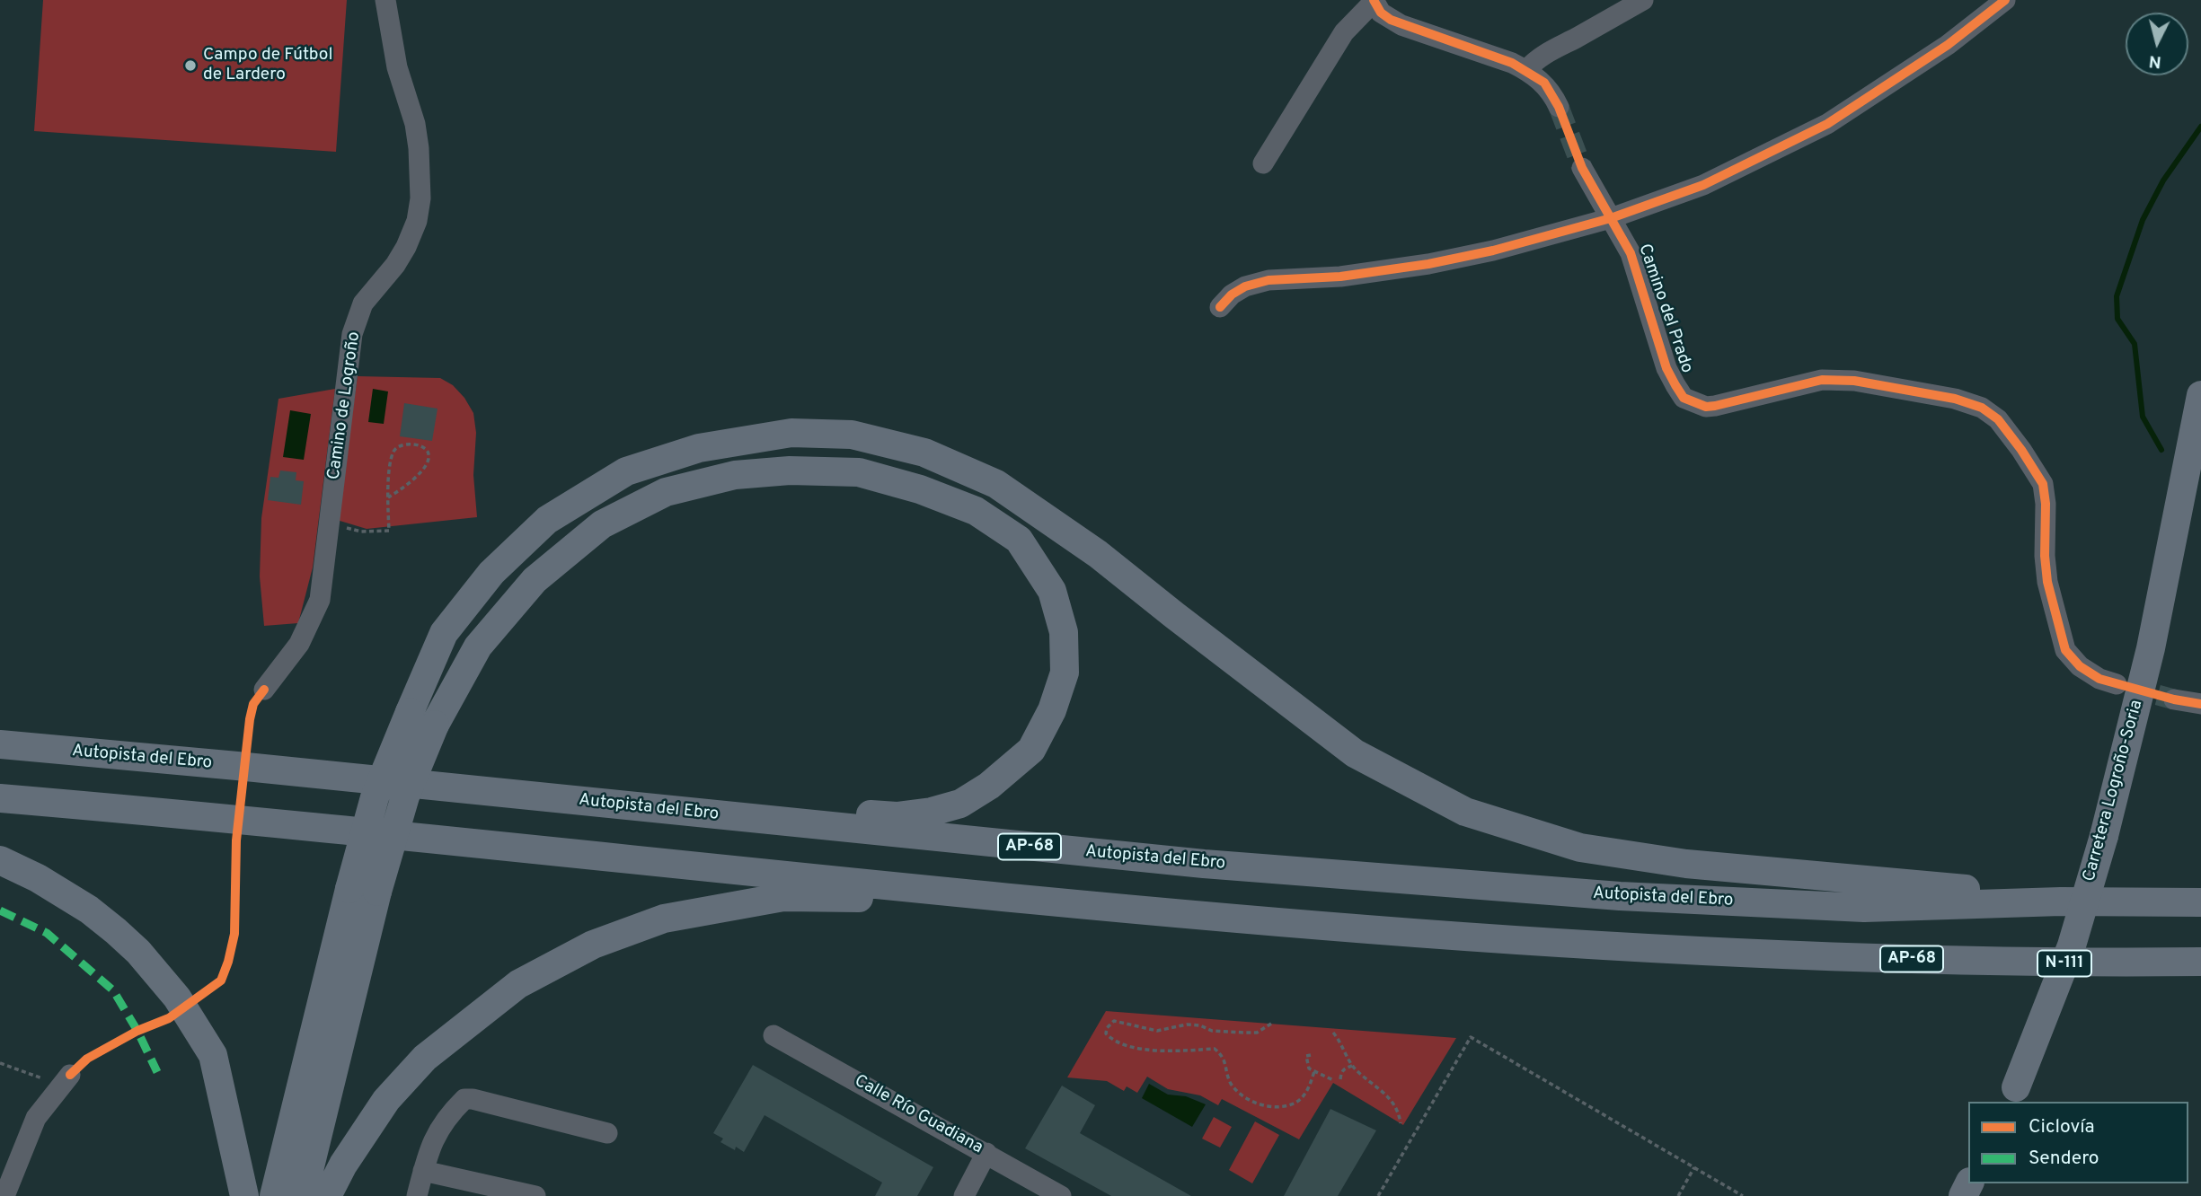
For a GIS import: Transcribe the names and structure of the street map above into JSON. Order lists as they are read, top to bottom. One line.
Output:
{"streets":{"highway":["Autopista del Ebro","Carretera Logroño-Soria","AP-68","N-111"],"street":["Camino del Prado","Camino de Logroño","Calle Río Guadiana"]},"places":["Campo de Fútbol de Lardero"],"legend":["Ciclovía","Sendero"],"north":"bottom"}
